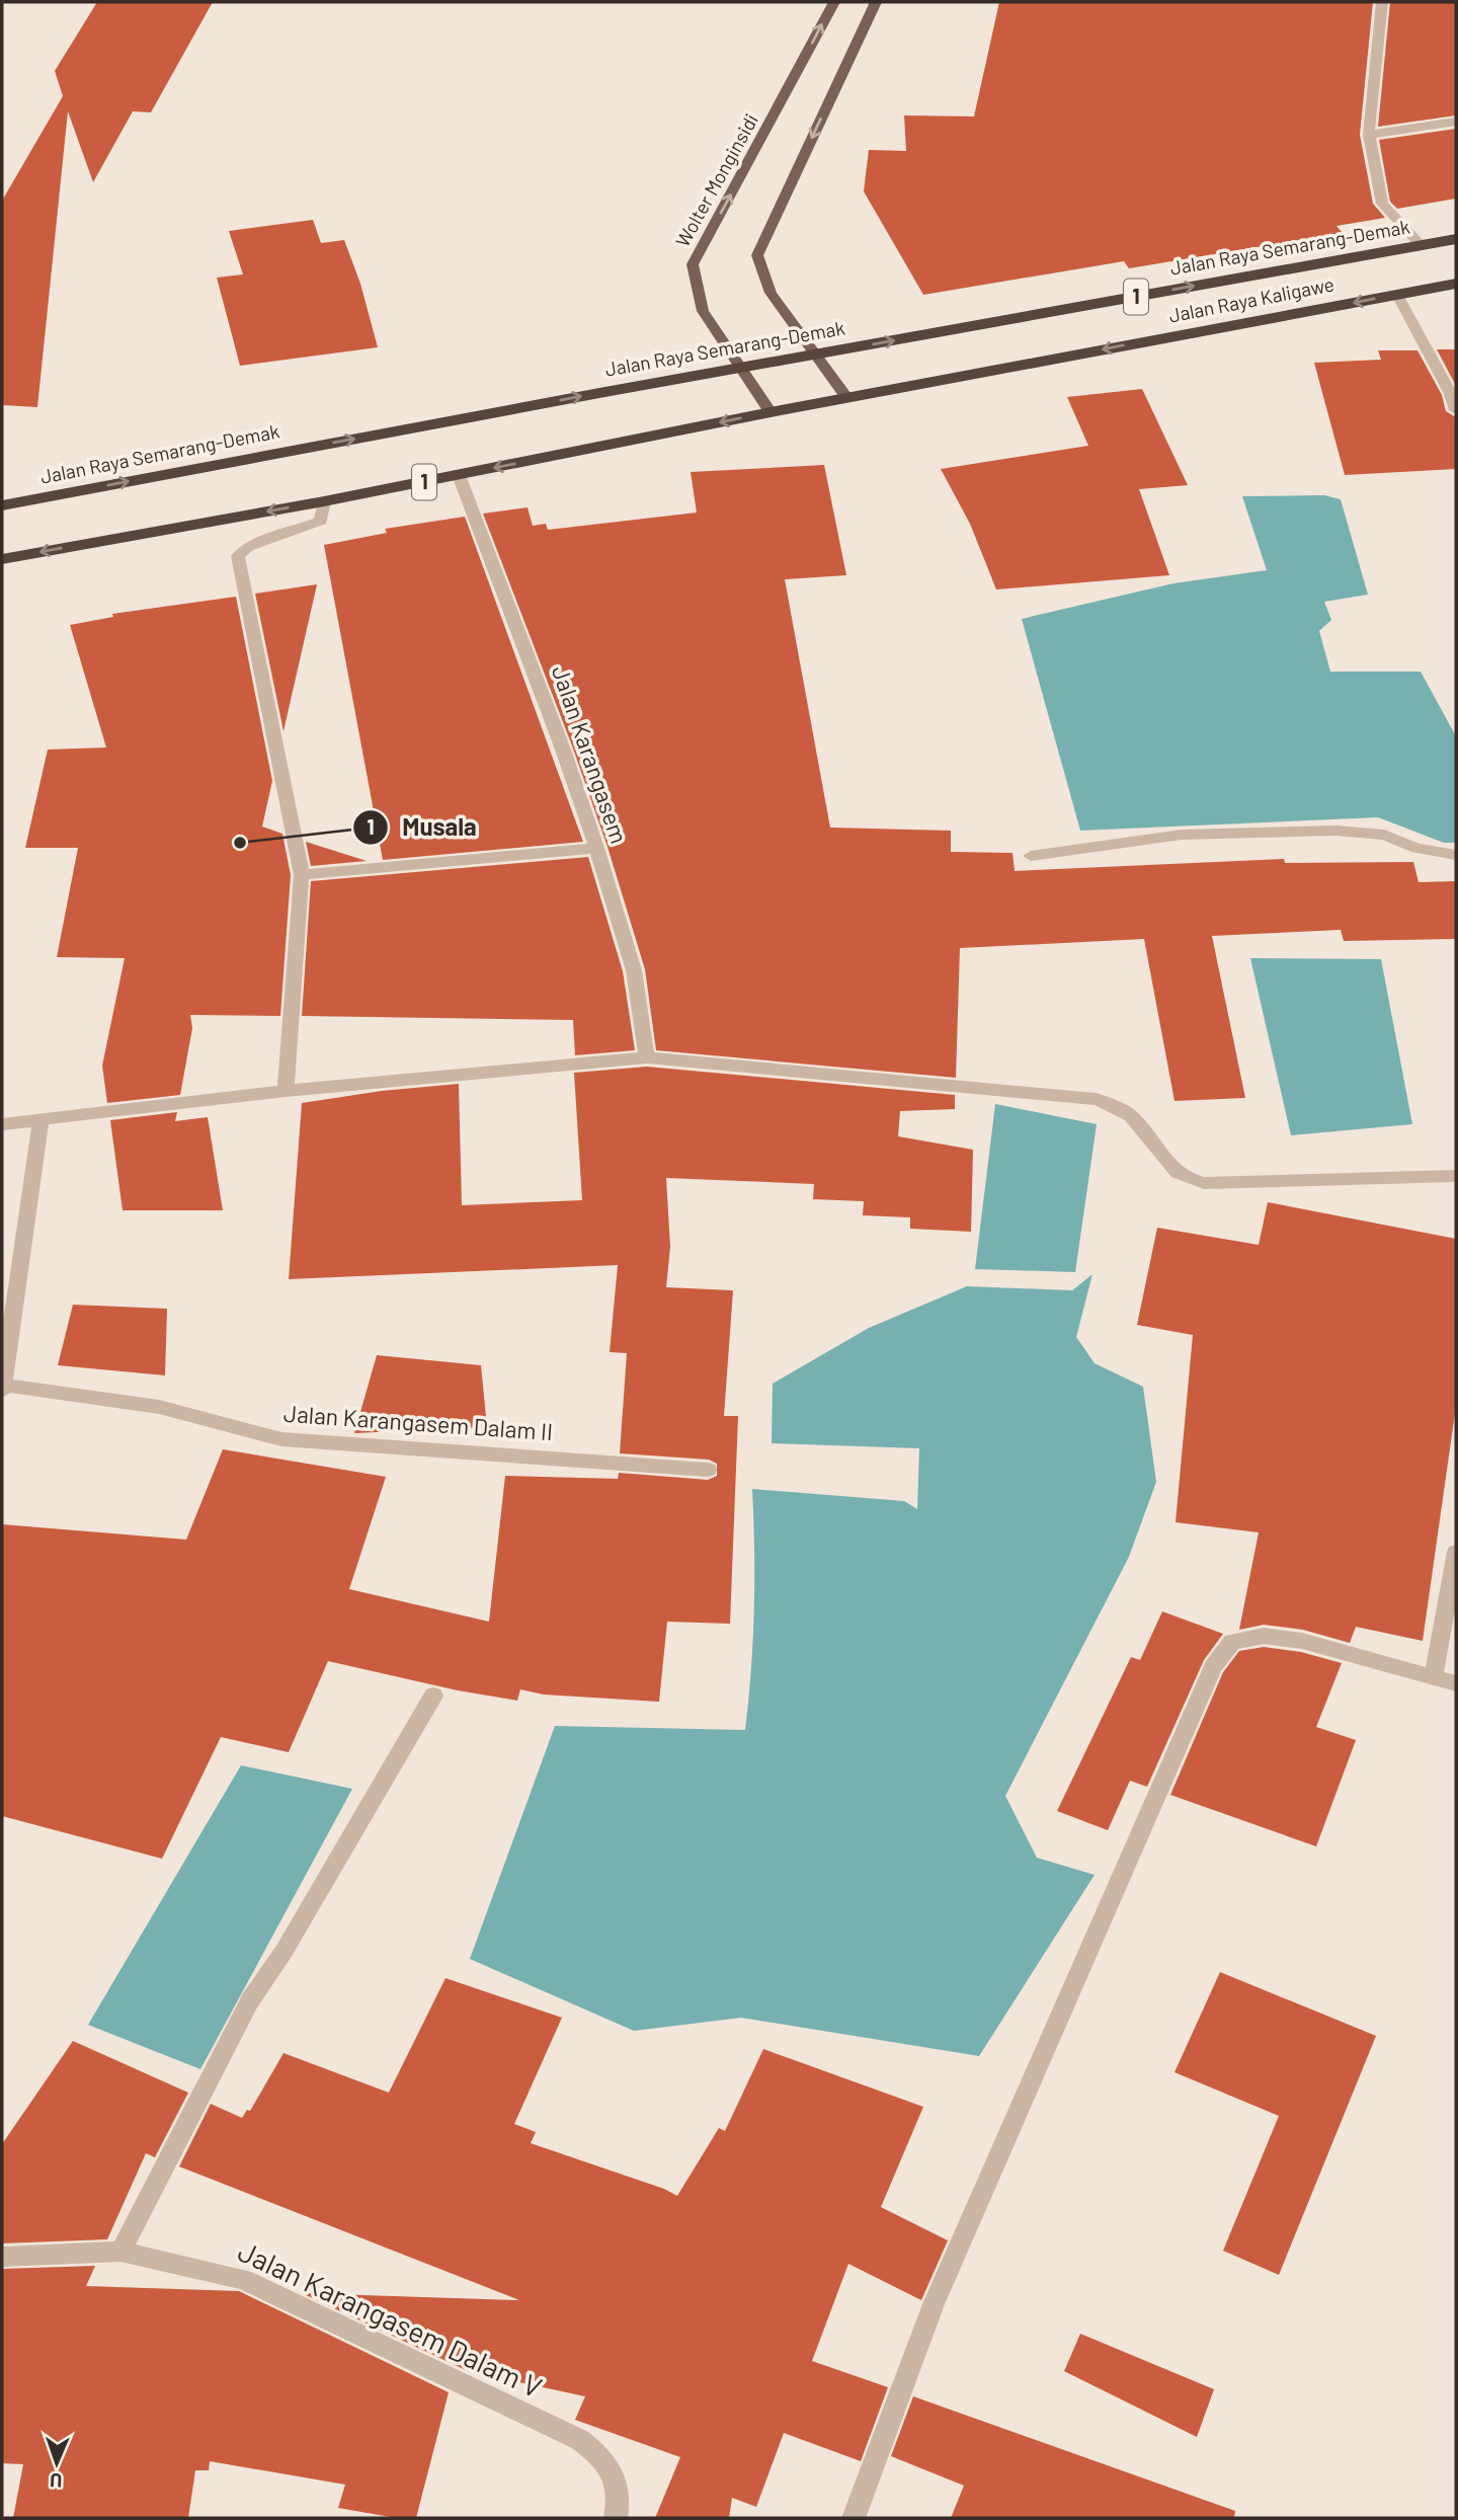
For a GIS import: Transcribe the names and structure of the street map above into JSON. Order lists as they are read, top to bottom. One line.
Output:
{"streets":{"highway":["Jalan Raya Semarang-Demak","1","Jalan Raya Kaligawe"],"main road":["Wolter Monginsidi"],"street":["Jalan Karangasem","Jalan Karangasem Dalam II","Jalan Karangasem Dalam V"]},"crossings":[["Wolter Monginsidi","Jalan Raya Semarang-Demak"],["Wolter Monginsidi","1"],["1","Jalan Raya Kaligawe"],["1","Jalan Karangasem"]],"one_way":["Wolter Monginsidi","Jalan Raya Kaligawe"],"places":["Musala"],"north":"bottom"}
